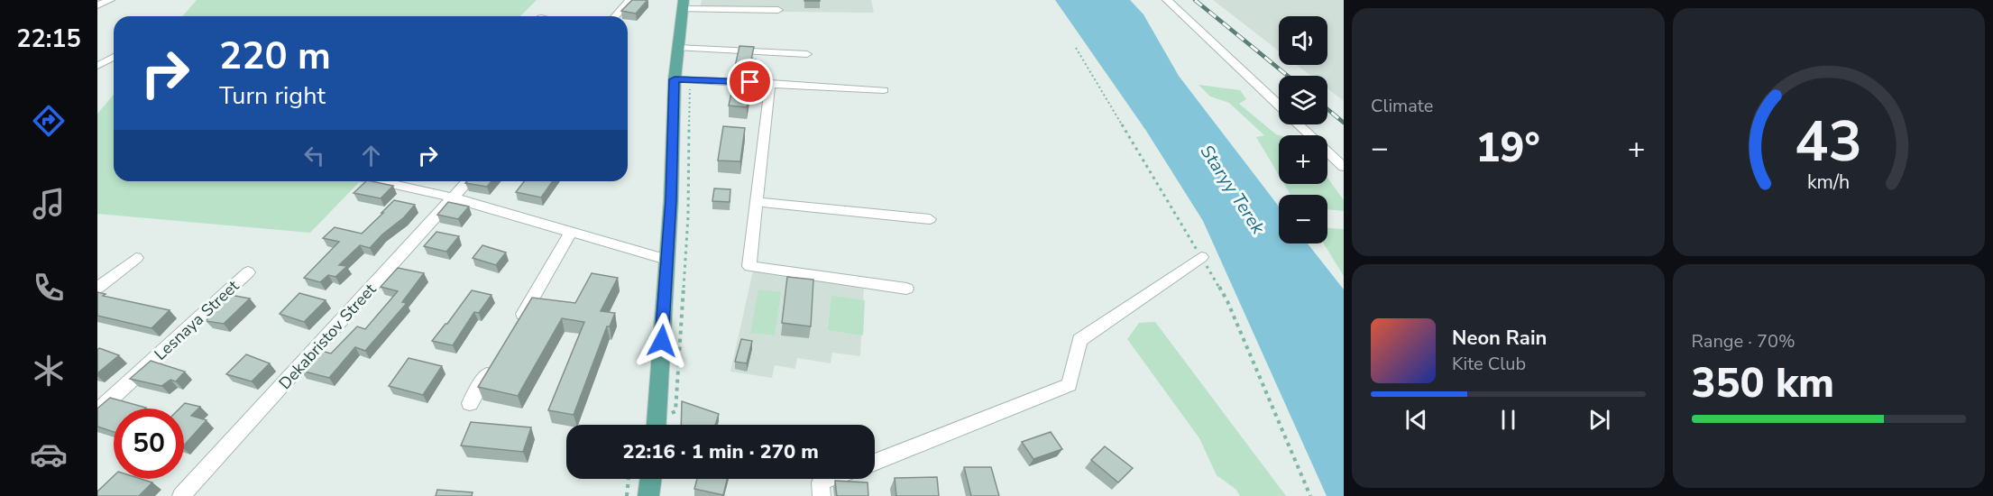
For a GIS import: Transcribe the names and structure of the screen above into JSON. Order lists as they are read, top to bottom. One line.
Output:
{"streets":{"street":["Lesnaya Street","Dekabristov Street"]},"water":["Staryy Terek"],"page":{"tabs":"22:15","tile":["Climate",["Range · 70%","350 km"]],"map_buttons":["+","−"],"turn":["220 m","Turn right"],"heat":["−","19°","+"],"song":["Neon Rain","Kite Club"],"limit":"50","trip":"22:16 · 1 min · 270 m","gauge":["43","km/h"]}}
